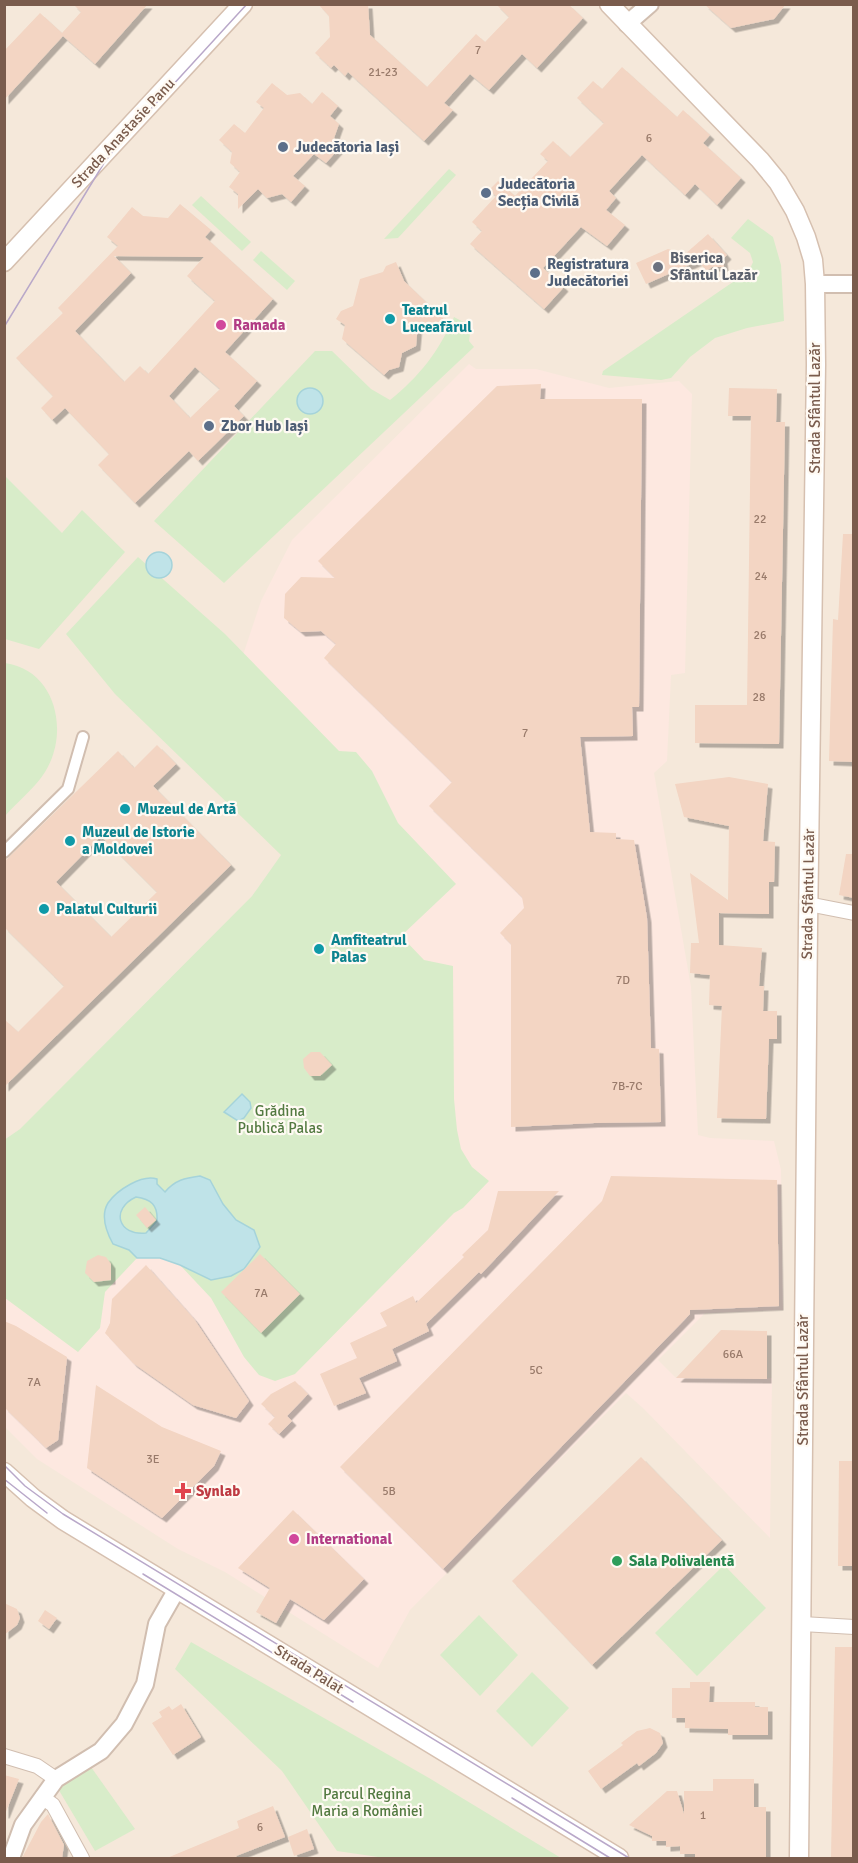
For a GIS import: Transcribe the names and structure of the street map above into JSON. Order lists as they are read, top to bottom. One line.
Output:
{"streets":{"main road":["Strada Anastasie Panu","Strada Sfântul Lazăr","Strada Palat"]},"parks":["Grădina Publică Palas","Parcul Regina Maria a României"],"places":{"other":["Judecătoria Iași","Judecătoria Secția Civilă","Biserica Sfântul Lazăr","Registratura Judecătoriei","Teatrul Luceafărul","Ramada","Zbor Hub Iași","Muzeul de Artă","Muzeul de Istorie a Moldovei","Palatul Culturii","Amfiteatrul Palas","International","Sala Polivalentă"],"health":["Synlab"]},"house_numbers":["7","21-23","6","22","24","26","28","7","7D","7B-7C","7A","66A","5C","7A","3E","5B","1","6"]}
